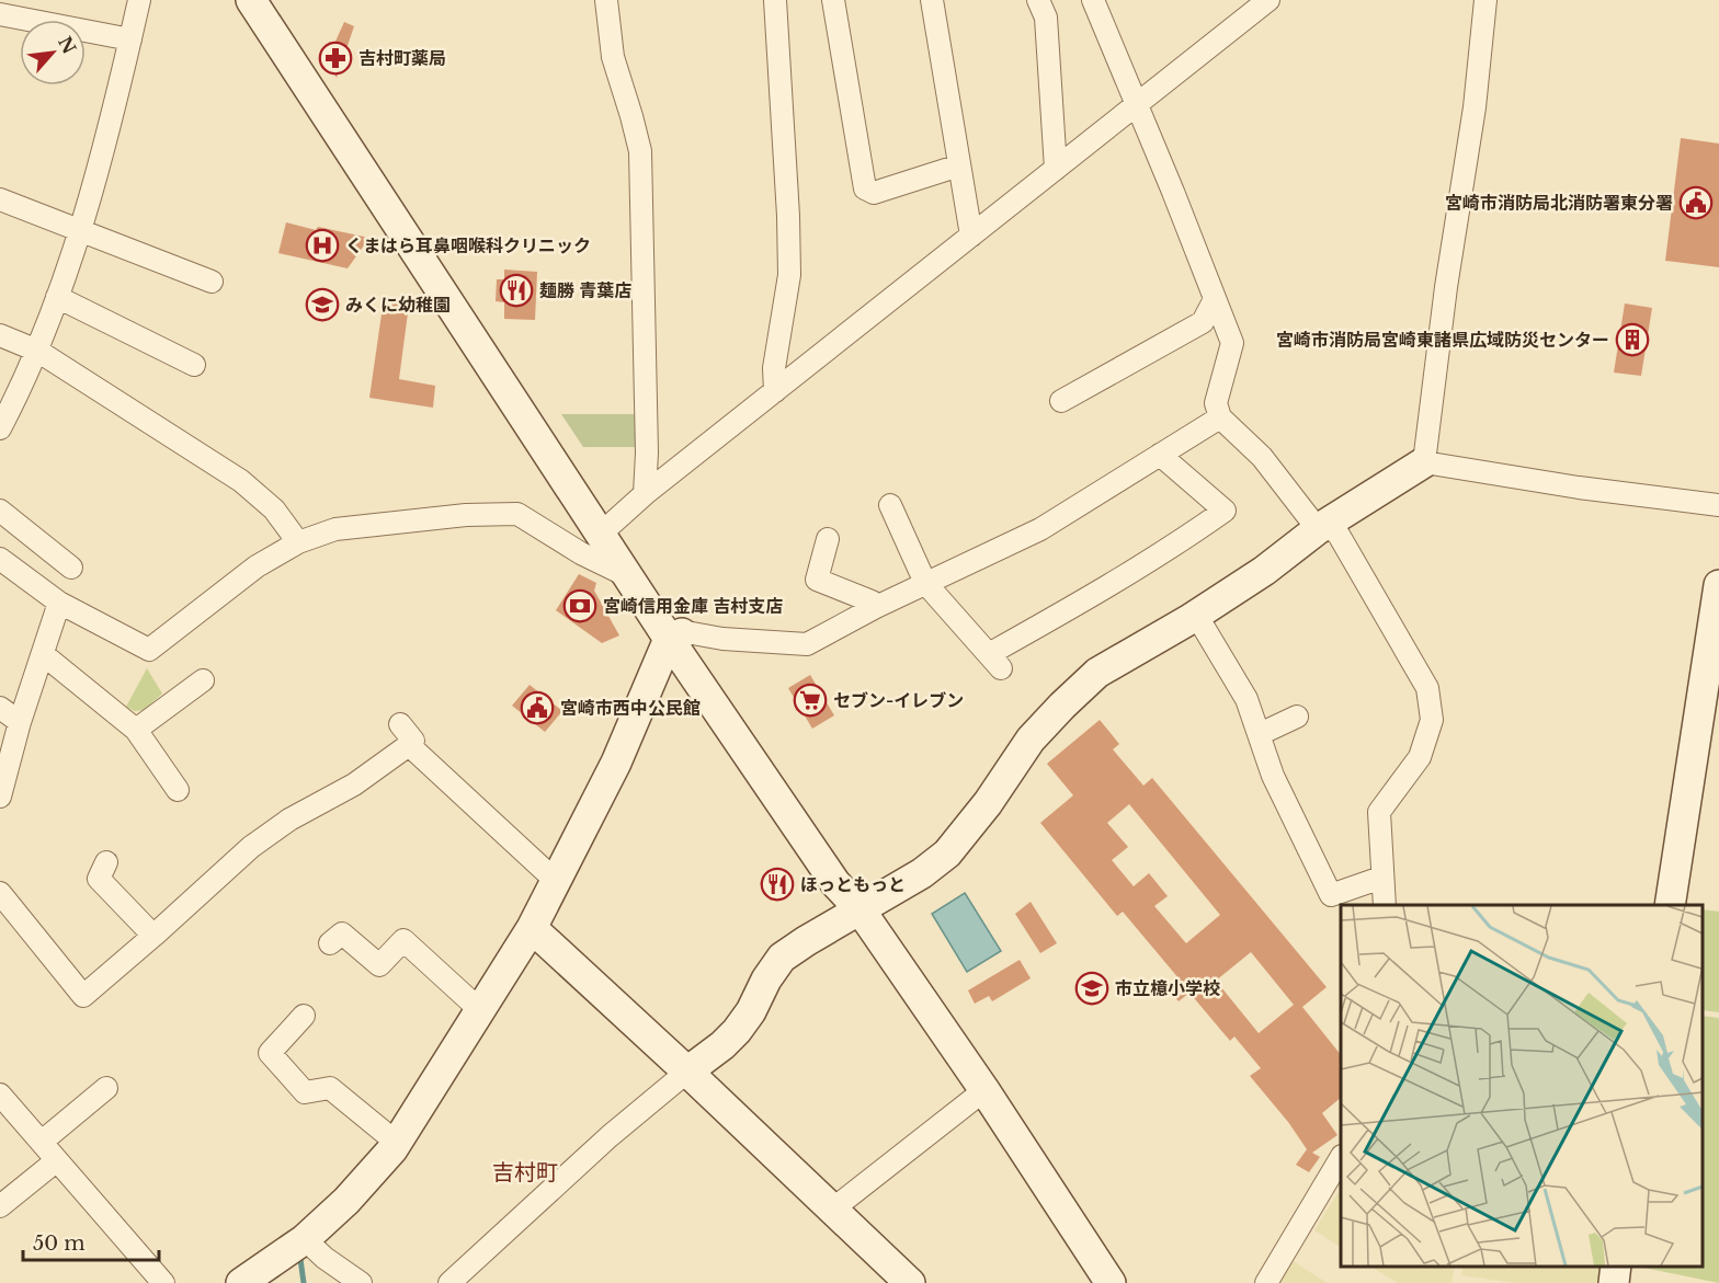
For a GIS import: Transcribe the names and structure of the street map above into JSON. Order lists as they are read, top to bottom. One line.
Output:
{"districts":["吉村町"],"places":{"pharmacy":["吉村町薬局"],"public building":["宮崎市消防局北消防署東分署","宮崎市西中公民館"],"hospital":["くまはら耳鼻咽喉科クリニック"],"restaurant":["麺勝 青葉店","ほっともっと"],"school or university":["みくに幼稚園","市立檍小学校"],"building":["宮崎市消防局宮崎東諸県広域防災センター"],"bank":["宮崎信用金庫 吉村支店"],"supermarket":["セブン-イレブン"]},"scale_bar":"50 m","north":"top right"}
